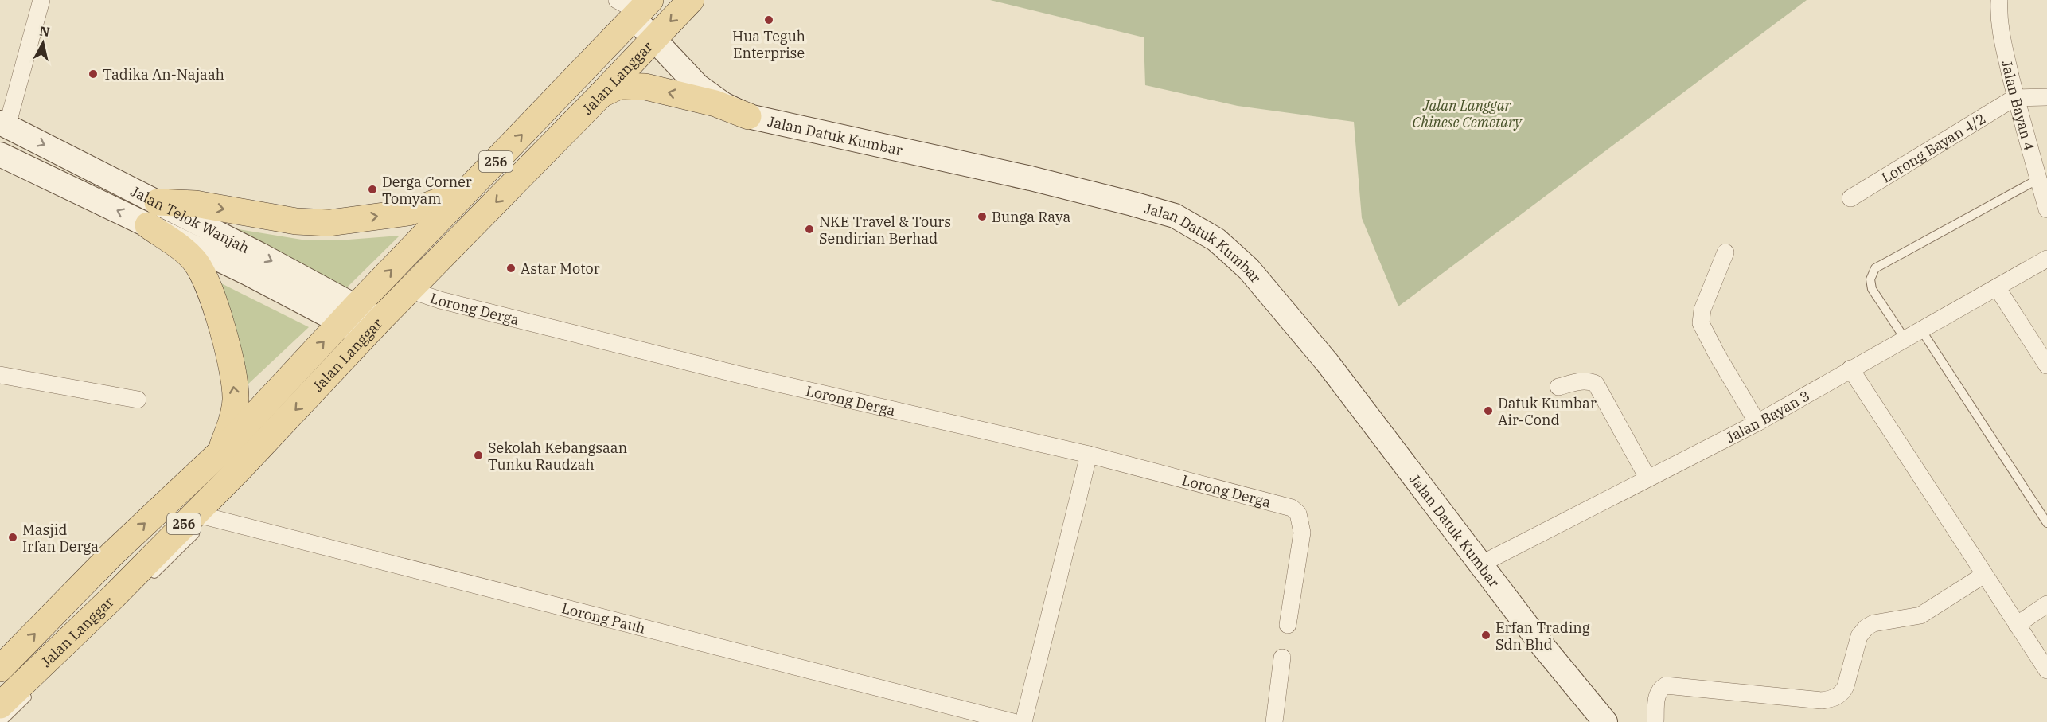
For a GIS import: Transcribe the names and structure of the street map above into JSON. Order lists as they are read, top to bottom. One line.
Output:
{"streets":{"main road":["Jalan Langgar","Jalan Datuk Kumbar","256","Jalan Telok Wanjah"],"street":["Jalan Bayan 4","Lorong Bayan 4/2","Lorong Derga","Jalan Bayan 3","Lorong Pauh"]},"crossings":[["Jalan Langgar","Jalan Datuk Kumbar"],["Jalan Langgar","Jalan Telok Wanjah"],["Jalan Langgar","Lorong Derga"],["Jalan Langgar","Lorong Pauh"],["Jalan Bayan 4","Lorong Bayan 4/2"],["Jalan Datuk Kumbar","Jalan Bayan 3"]],"parks":["Jalan Langgar Chinese Cemetary"],"places":["Hua Teguh Enterprise","Tadika An-Najaah","Derga Corner Tomyam","Bunga Raya","NKE Travel & Tours Sendirian Berhad","Astar Motor","Datuk Kumbar Air-Cond","Sekolah Kebangsaan Tunku Raudzah","Masjid Irfan Derga","Erfan Trading Sdn Bhd"],"north":"top"}
